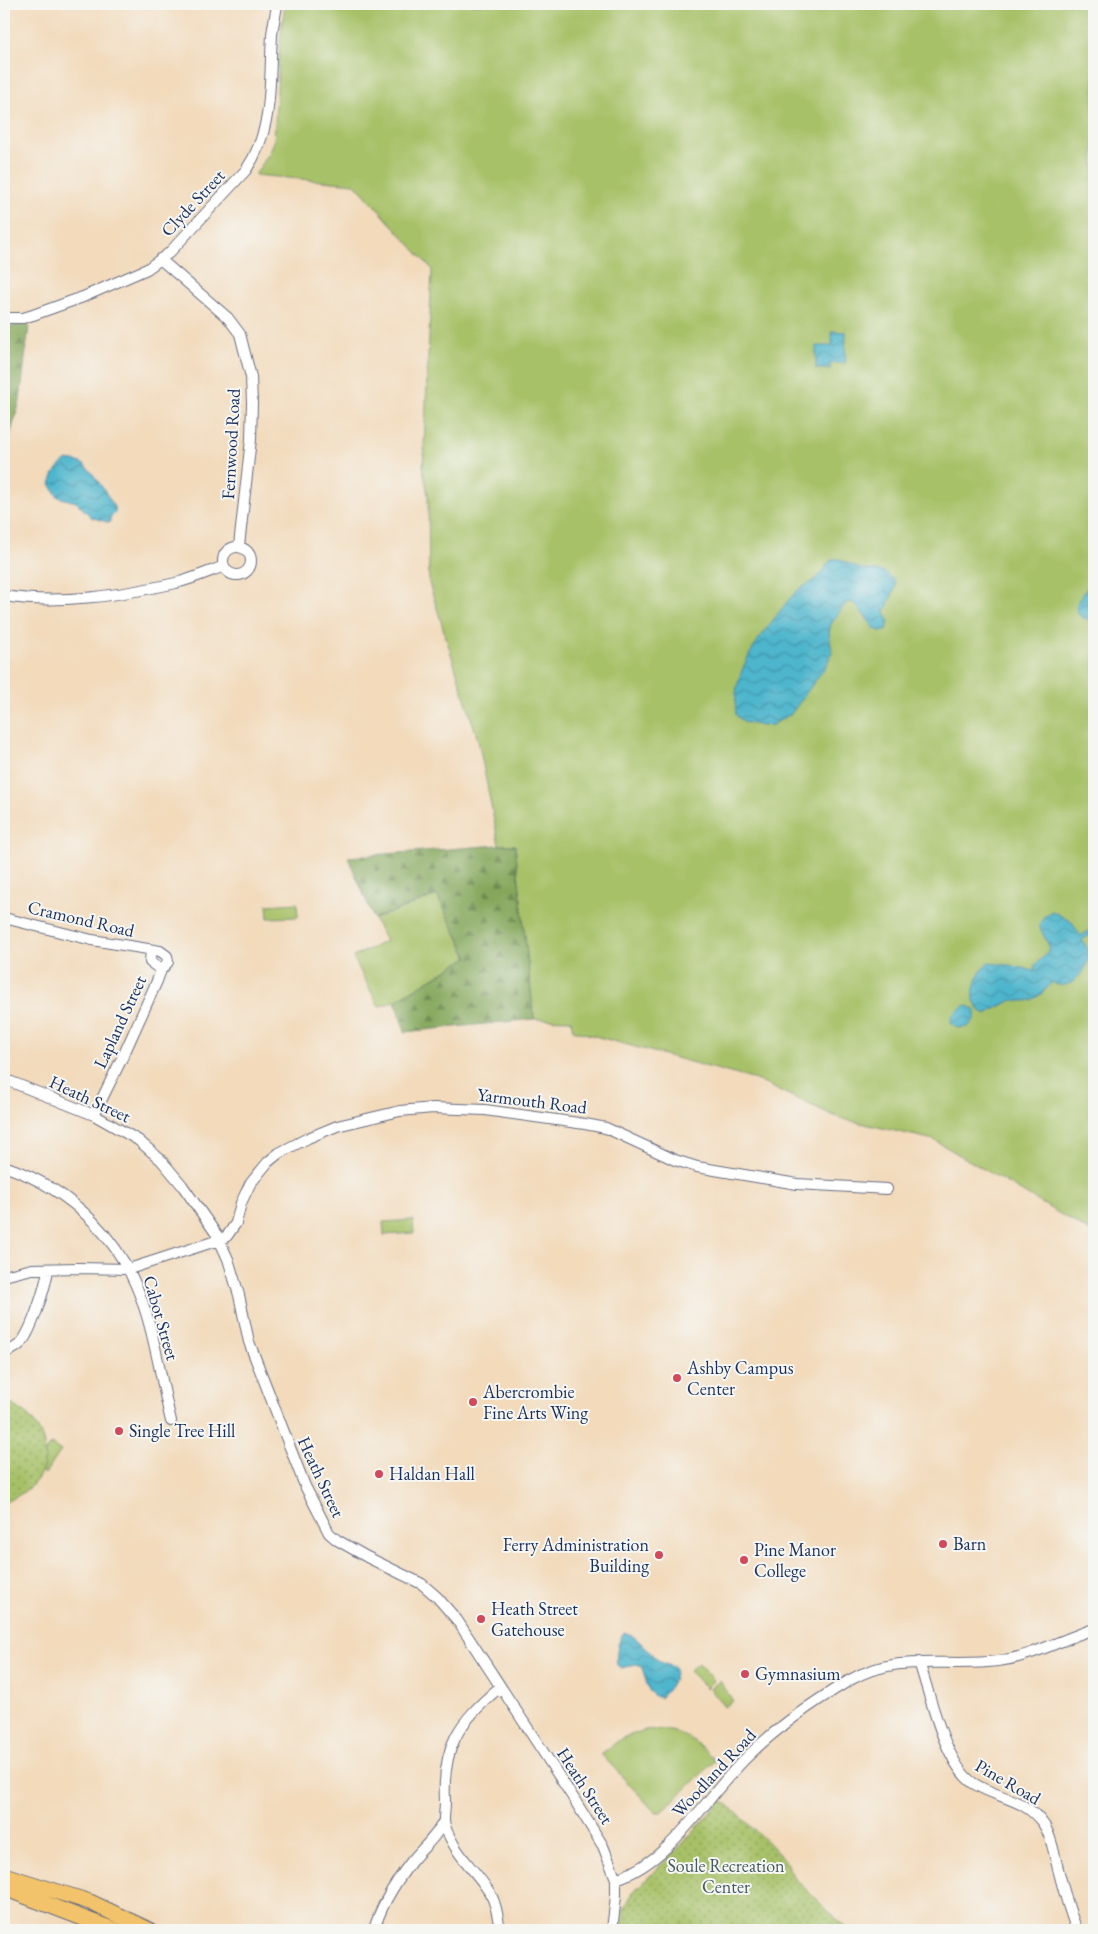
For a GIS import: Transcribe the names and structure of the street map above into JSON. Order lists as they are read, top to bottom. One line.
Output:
{"streets":{"street":["Clyde Street","Fernwood Road","Cramond Road","Lapland Street","Heath Street","Yarmouth Road","Cabot Street","Woodland Road","Pine Road"]},"crossings":[["Clyde Street","Fernwood Road"],["Cramond Road","Lapland Street"],["Lapland Street","Heath Street"],["Heath Street","Yarmouth Road"],["Heath Street","Woodland Road"],["Woodland Road","Pine Road"]],"parks":["Soule Recreation Center"],"places":["Ashby Campus Center","Abercrombie Fine Arts Wing","Single Tree Hill","Haldan Hall","Barn","Ferry Administration Building","Pine Manor College","Heath Street Gatehouse","Gymnasium"]}
